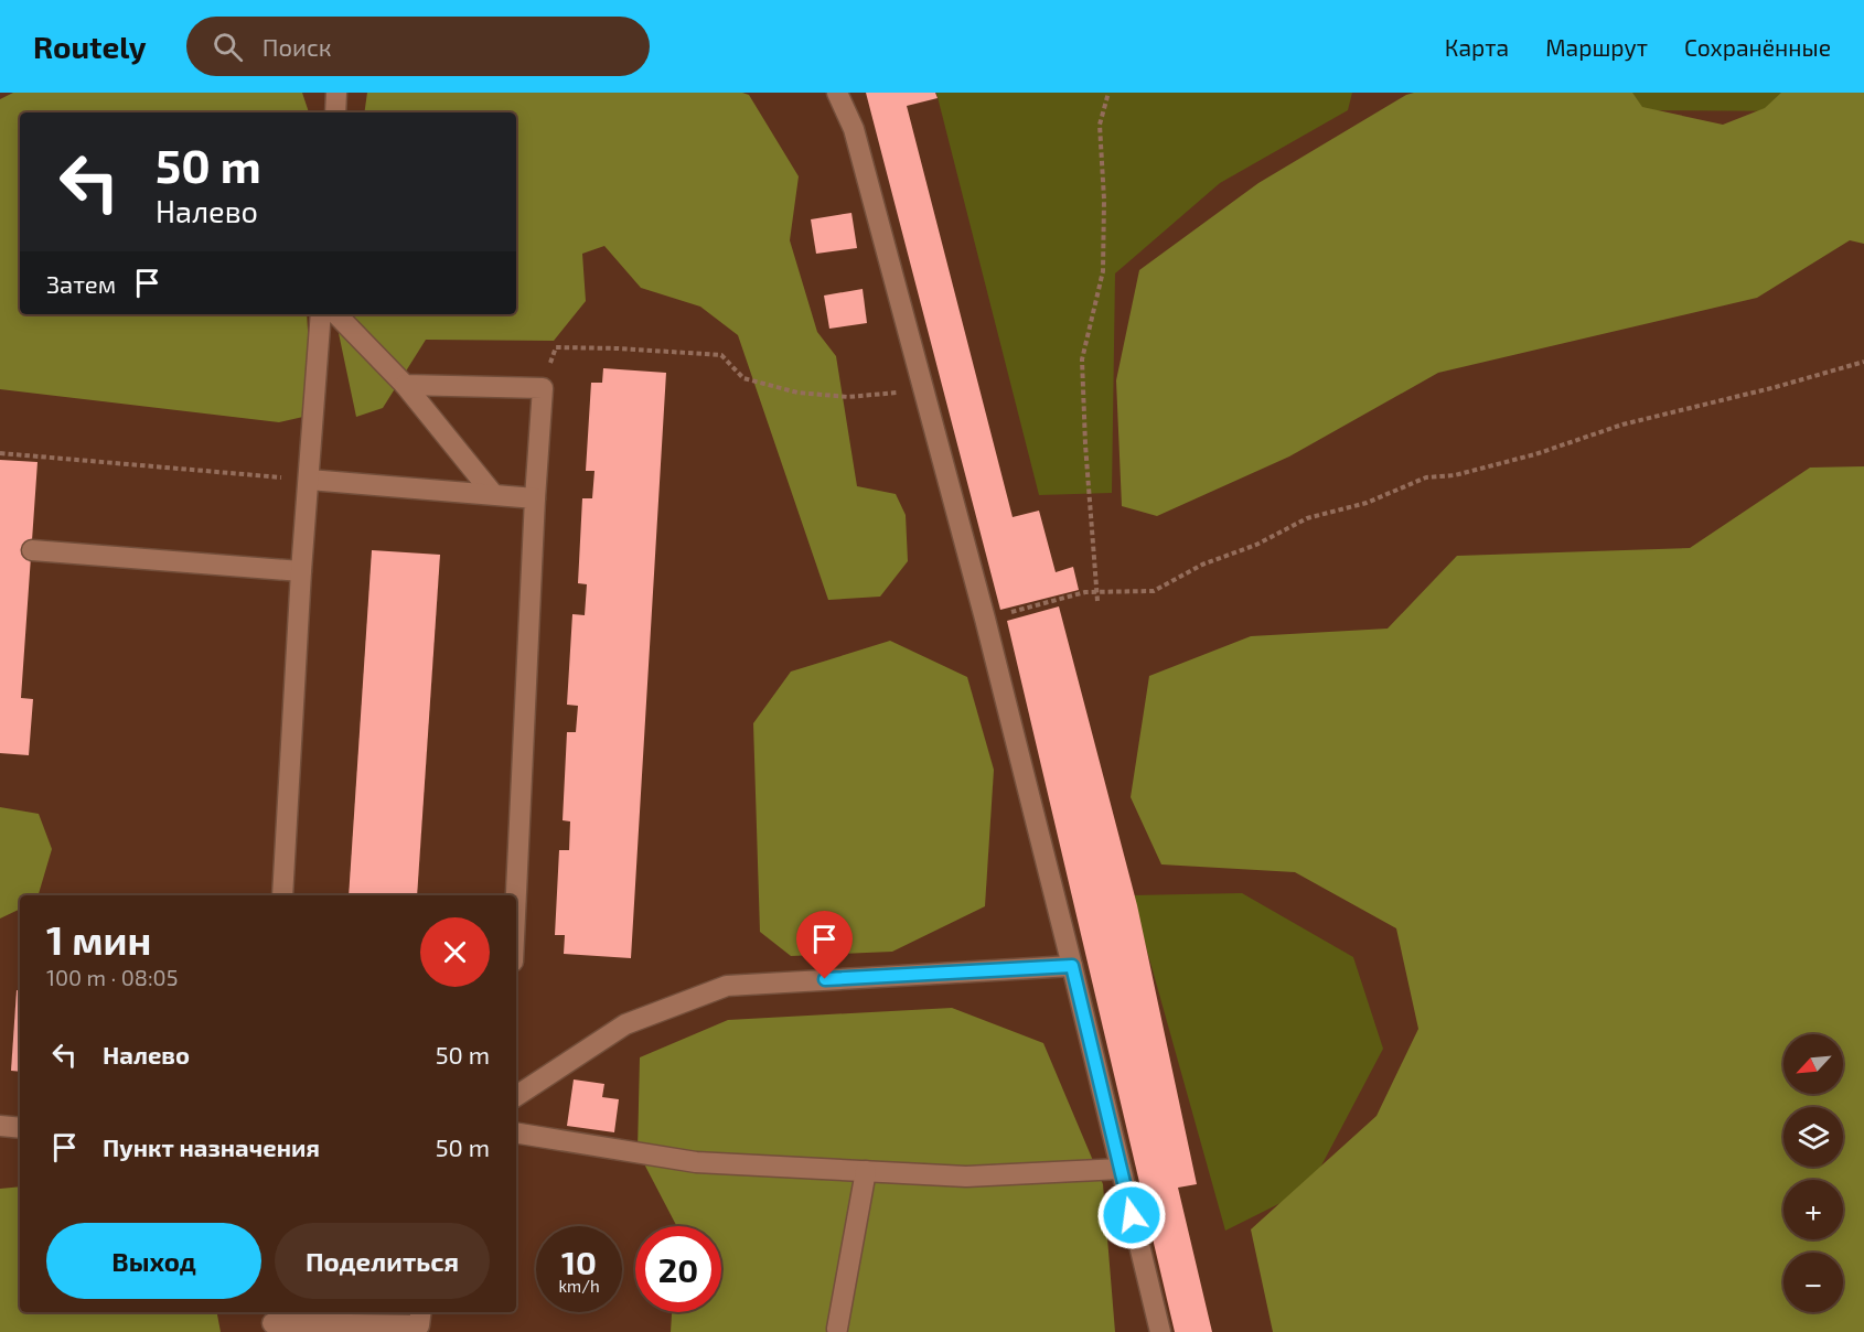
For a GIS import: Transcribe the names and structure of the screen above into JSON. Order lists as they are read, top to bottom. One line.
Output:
{"north":"bottom left","page":{"header":"Routely","search":"Поиск","nav":["Карта","Маршрут","Сохранённые"],"turn":["50 m","Налево"],"then":"Затем","heading":["1 мин","100 m · 08:05"],"list":[{"name":"Налево","value":"50 m"},{"name":"Пункт назначения","value":"50 m"}],"map_buttons":["+","−"],"buttons":["Выход","Поделиться"],"speed":"10 km/h","limit":"20"}}
